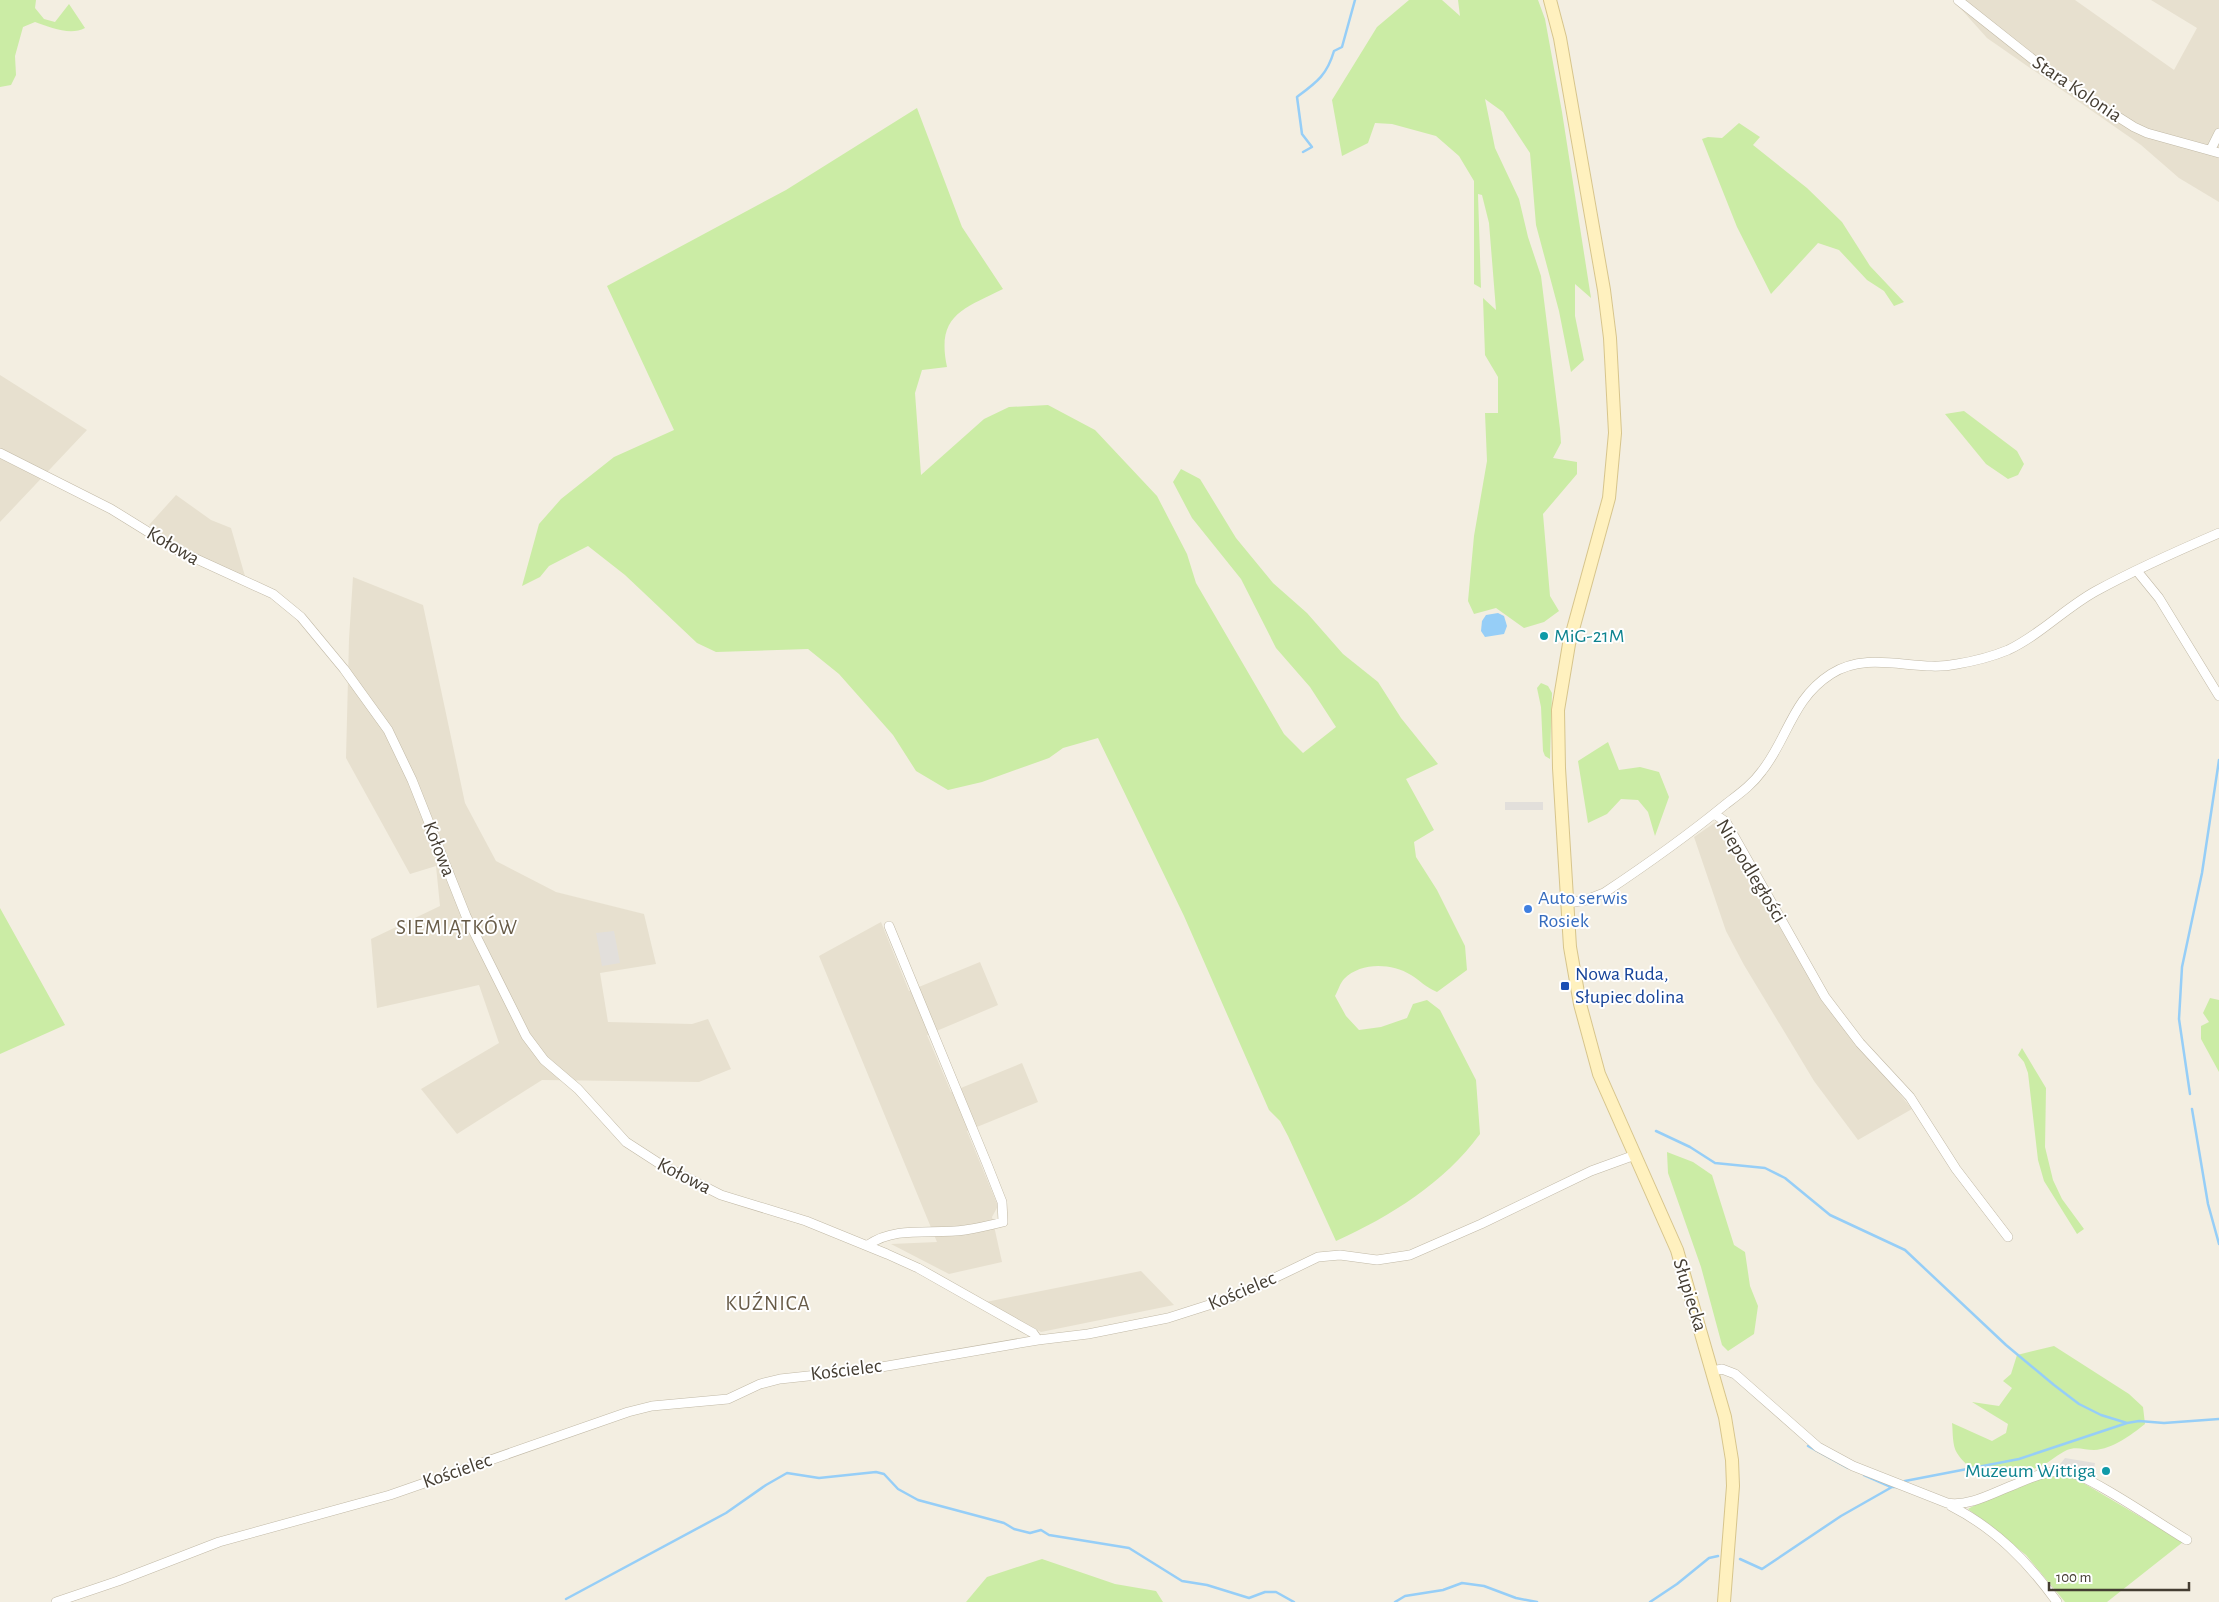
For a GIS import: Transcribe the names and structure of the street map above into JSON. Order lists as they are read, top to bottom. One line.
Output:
{"streets":{"main road":["Słupiecka"],"street":["Stara Kolonia","Kołowa","Niepodległości","Kościelec"]},"crossings":[["Kołowa","Kościelec"],["Kościelec","Słupiecka"]],"districts":["SIEMIĄTKÓW","KUŹNICA"],"places":{"other":["MiG-21M","Auto serwis Rosiek","Muzeum Wittiga"],"transit":["Nowa Ruda, Słupiec dolina"]},"scale_bar":"100 m"}
